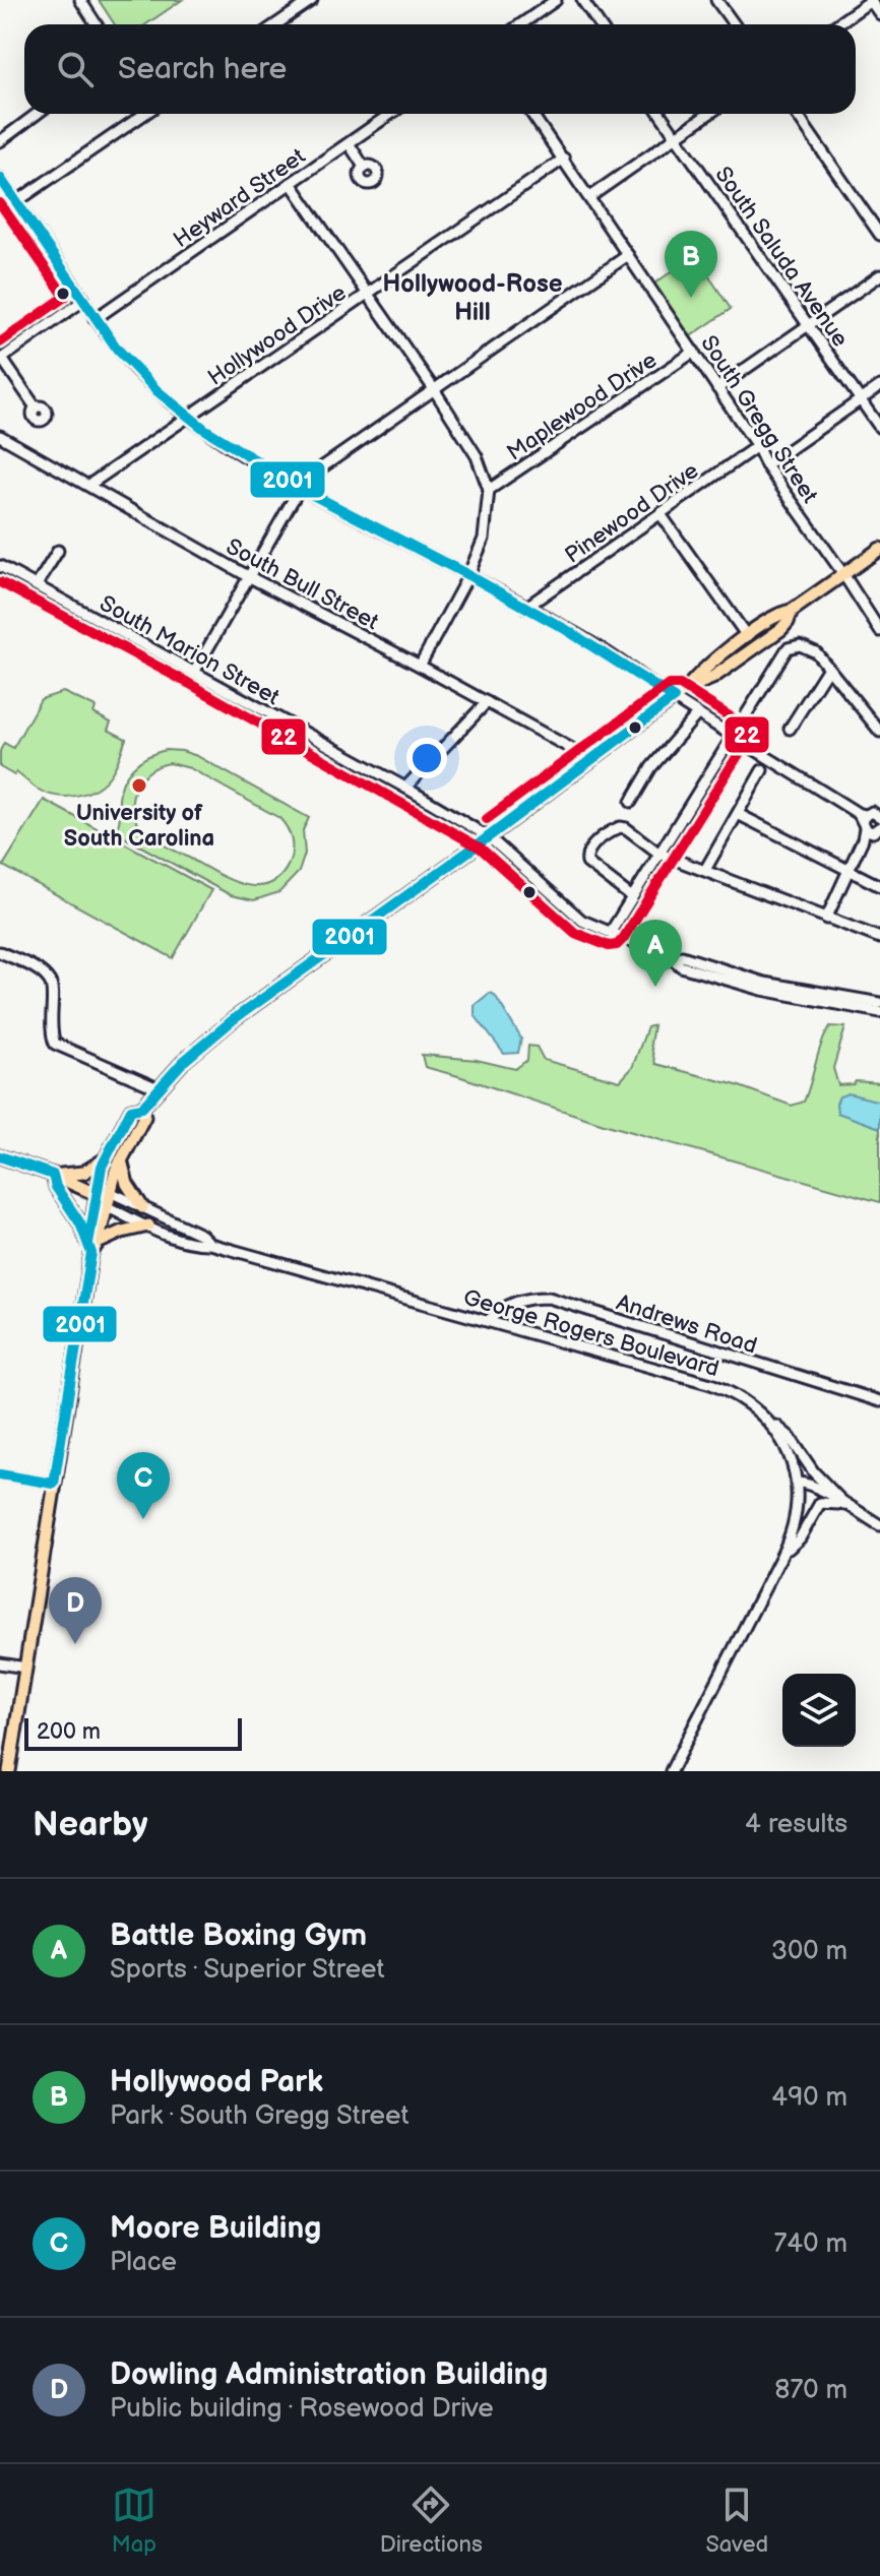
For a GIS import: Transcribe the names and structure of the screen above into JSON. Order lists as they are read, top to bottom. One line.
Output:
{"streets":{"street":["Heyward Street","South Saluda Avenue","Hollywood Drive","Maplewood Drive","South Gregg Street","Pinewood Drive","South Bull Street","South Marion Street","Andrews Road","George Rogers Boulevard"]},"crossings":[["Hollywood Drive","South Gregg Street"],["Hollywood Drive","South Bull Street"],["Maplewood Drive","South Gregg Street"],["South Gregg Street","Pinewood Drive"],["Andrews Road","George Rogers Boulevard"]],"districts":["Hollywood-Rose Hill"],"places":["University of South Carolina"],"lines":["transit line 2001","transit line 22"],"scale_bar":"200 m","page":{"search":"Search here","pins":["B","A","C","D"],"scale":"200 m","heading":["Nearby","4 results"],"list":[{"mark":"A","name":"Battle Boxing Gym","note":"Sports · Superior Street","value":"300 m"},{"mark":"B","name":"Hollywood Park","note":"Park · South Gregg Street","value":"490 m"},{"mark":"C","name":"Moore Building","note":"Place","value":"740 m"},{"mark":"D","name":"Dowling Administration Building","note":"Public building · Rosewood Drive","value":"870 m"}],"nav":["Map","Directions","Saved"]}}
